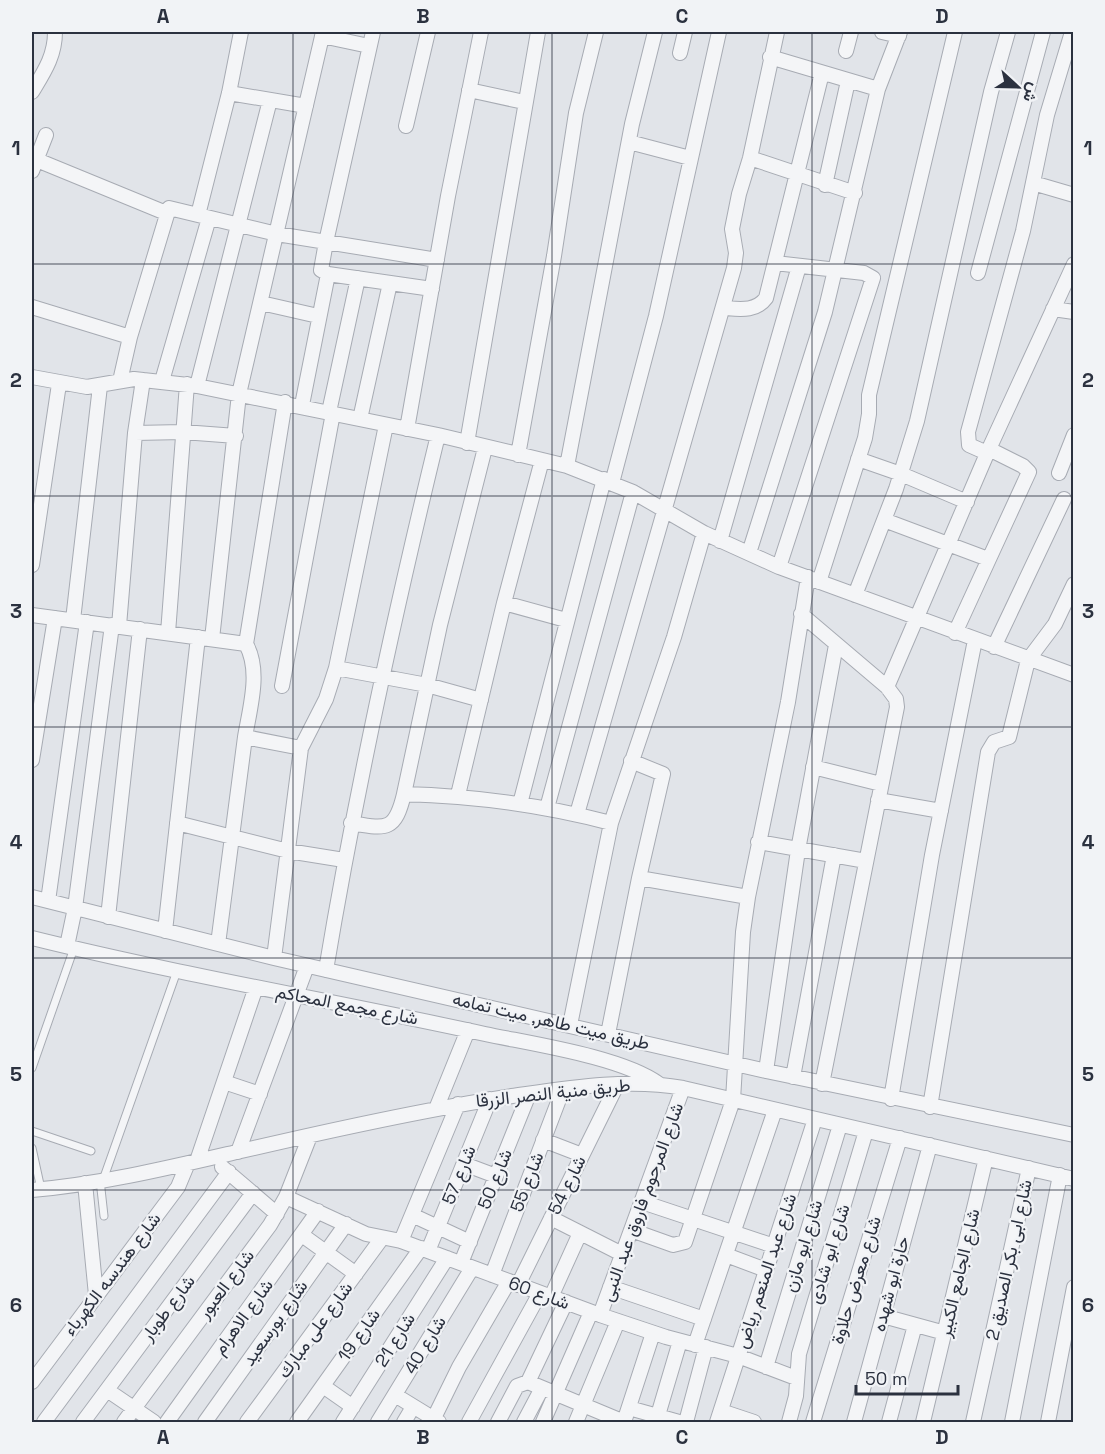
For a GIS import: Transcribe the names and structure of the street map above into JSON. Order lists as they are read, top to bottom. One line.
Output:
{"streets":{"street":["شارع مجمع المحاكم","طريق ميت طاهر, ميت تمامه","طريق منية النصر الزرقا","شارع 57","شارع 50","شارع 55","شارع 54","شارع المرحوم فاروق عبد النبى","شارع ابو مازن","شارع ابو شادى","شارع ابى بكر الصديق 2","شارع عبد المنعم رياض","شارع الجامع الكبير","شارع هندسه الكهرباء","شارع معرض حلاوة","شارع العبور","حارة ابو شهده","شارع 60","شارع طوبار","شارع الاهرام","شارع بورسعيد","شارع على مبارك","شارع 19","شارع 21","شارع 40"]},"crossings":[["شارع مجمع المحاكم","طريق منية النصر الزرقا"],["شارع مجمع المحاكم","شارع هندسه الكهرباء"],["طريق منية النصر الزرقا","شارع 57"],["طريق منية النصر الزرقا","شارع 50"],["طريق منية النصر الزرقا","شارع 55"],["طريق منية النصر الزرقا","شارع 54"],["طريق منية النصر الزرقا","شارع المرحوم فاروق عبد النبى"],["طريق منية النصر الزرقا","شارع ابو مازن"],["طريق منية النصر الزرقا","شارع ابو شادى"],["طريق منية النصر الزرقا","شارع ابى بكر الصديق 2"],["طريق منية النصر الزرقا","شارع عبد المنعم رياض"],["طريق منية النصر الزرقا","شارع الجامع الكبير"],["طريق منية النصر الزرقا","شارع هندسه الكهرباء"],["طريق منية النصر الزرقا","شارع معرض حلاوة"],["طريق منية النصر الزرقا","شارع العبور"],["طريق منية النصر الزرقا","حارة ابو شهده"],["شارع 57","شارع 60"],["شارع 57","شارع 19"],["شارع 50","شارع 60"],["شارع 50","شارع 40"],["شارع 55","شارع 60"],["شارع 54","شارع 60"],["شارع المرحوم فاروق عبد النبى","شارع 60"],["شارع ابو مازن","شارع 60"],["شارع ابو شادى","شارع 60"],["شارع عبد المنعم رياض","شارع 60"],["شارع العبور","شارع 60"],["شارع 60","شارع الاهرام"],["شارع 60","شارع بورسعيد"],["شارع 60","شارع على مبارك"],["شارع 60","شارع 19"],["شارع 60","شارع 21"],["شارع 60","شارع 40"]],"scale_bar":"50 m","north":"right","grid":{"columns":["A","B","C","D"],"rows":["1","2","3","4","5","6"]}}
